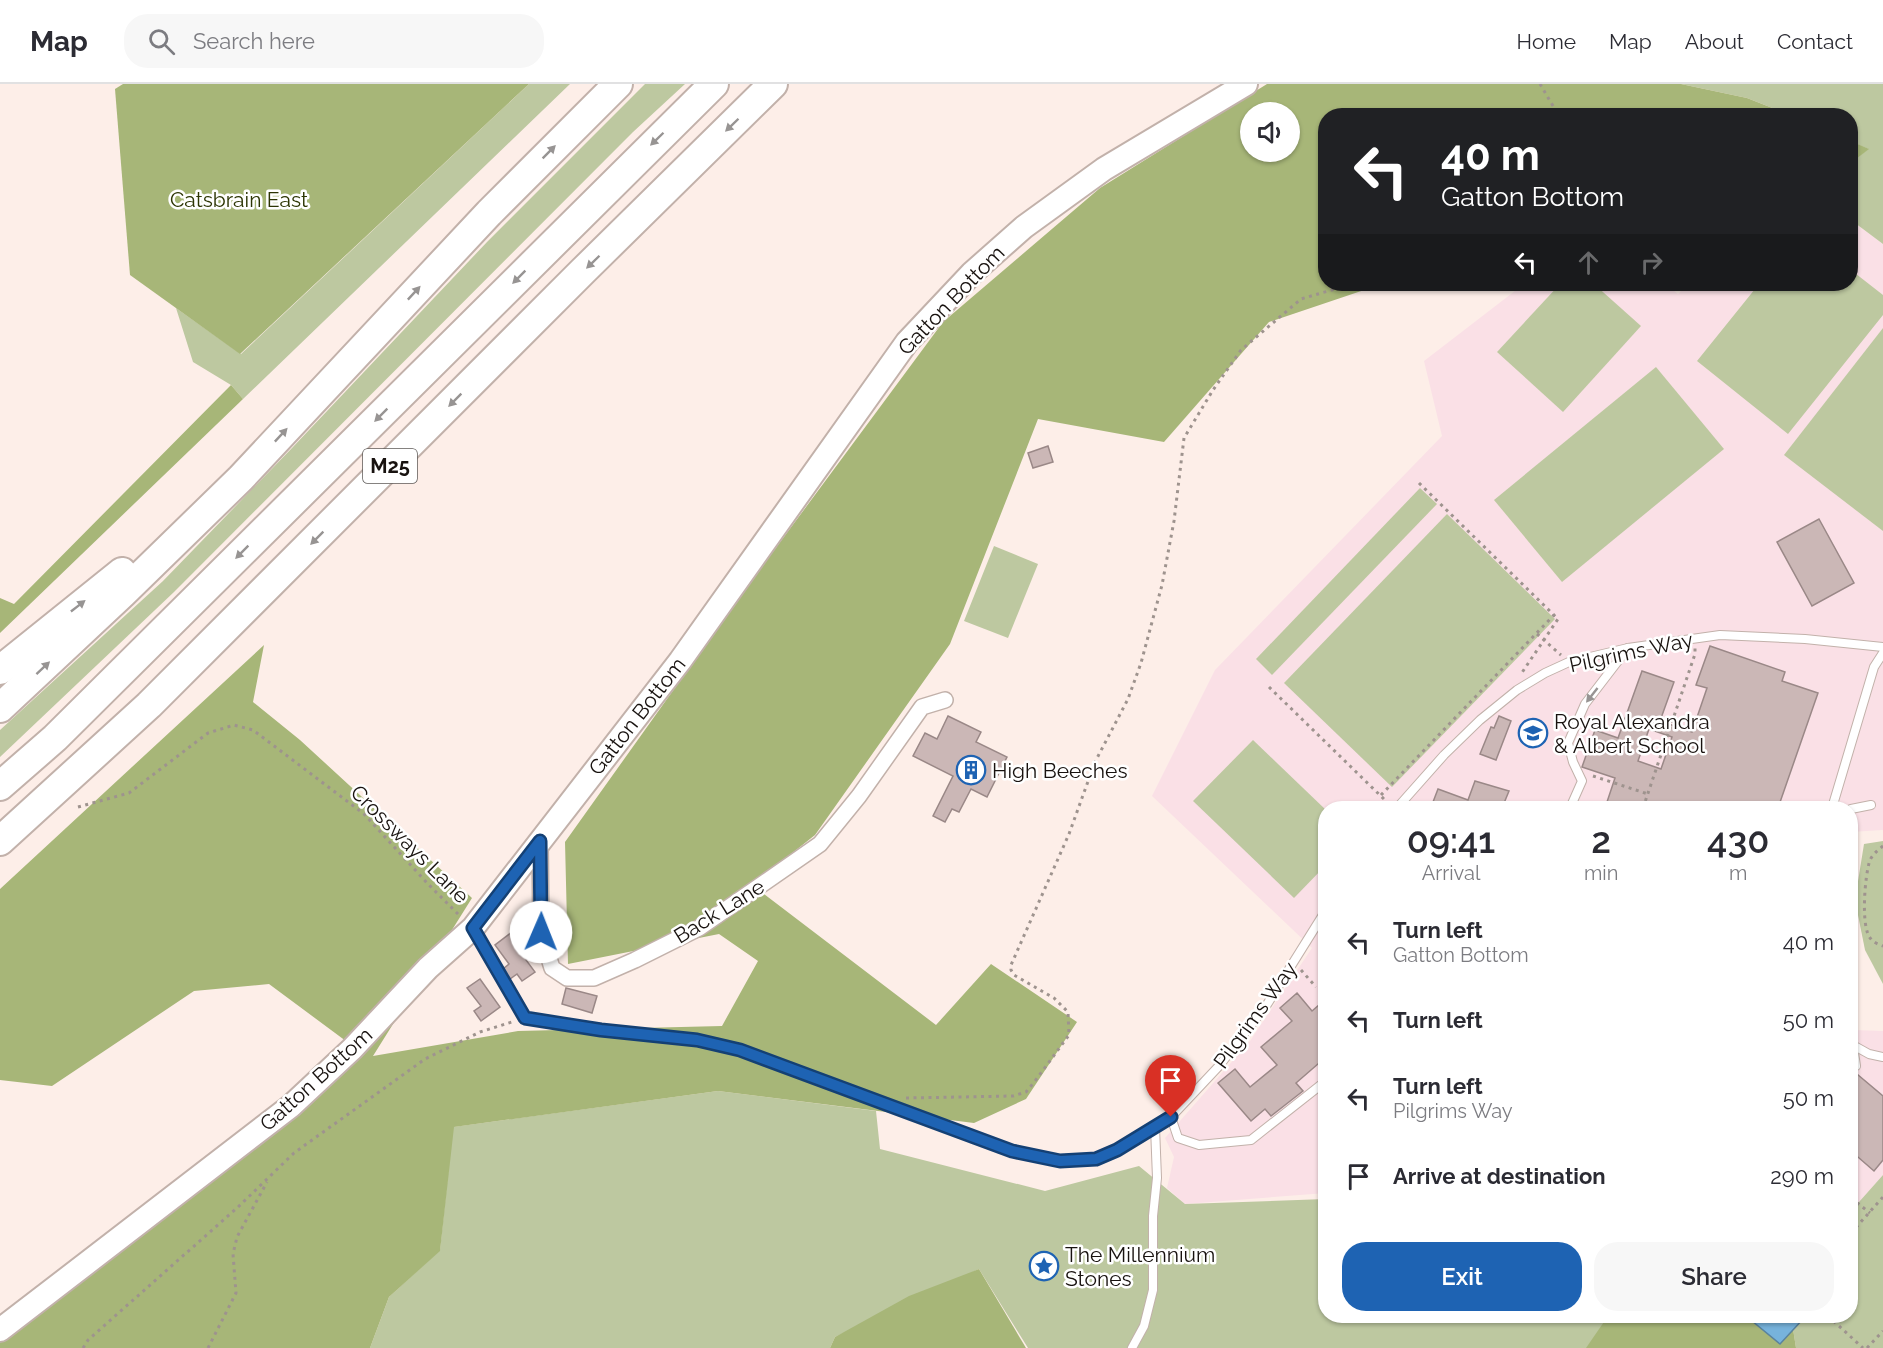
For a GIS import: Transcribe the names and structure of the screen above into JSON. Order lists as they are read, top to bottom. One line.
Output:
{"streets":{"highway":["M25"],"street":["Gatton Bottom","Back Lane"],"lane":["Pilgrims Way"],"path":["Crossways Lane"]},"crossings":[["Gatton Bottom","Crossways Lane"],["Gatton Bottom","Back Lane"]],"parks":["Catsbrain East"],"places":{"school or university":["Royal Alexandra & Albert School"],"building":["High Beeches"],"place":["The Millennium Stones"]},"page":{"header":"Map","search":"Search here","nav":["Home","Map","About","Contact"],"turn":["40 m","Gatton Bottom"],"eta":["09:41","Arrival","2","min","430","m"],"list":[{"name":"Turn left","note":"Gatton Bottom","value":"40 m"},{"name":"Turn left","value":"50 m"},{"name":"Turn left","note":"Pilgrims Way","value":"50 m"},{"name":"Arrive at destination","value":"290 m"}],"buttons":["Exit","Share"]}}
